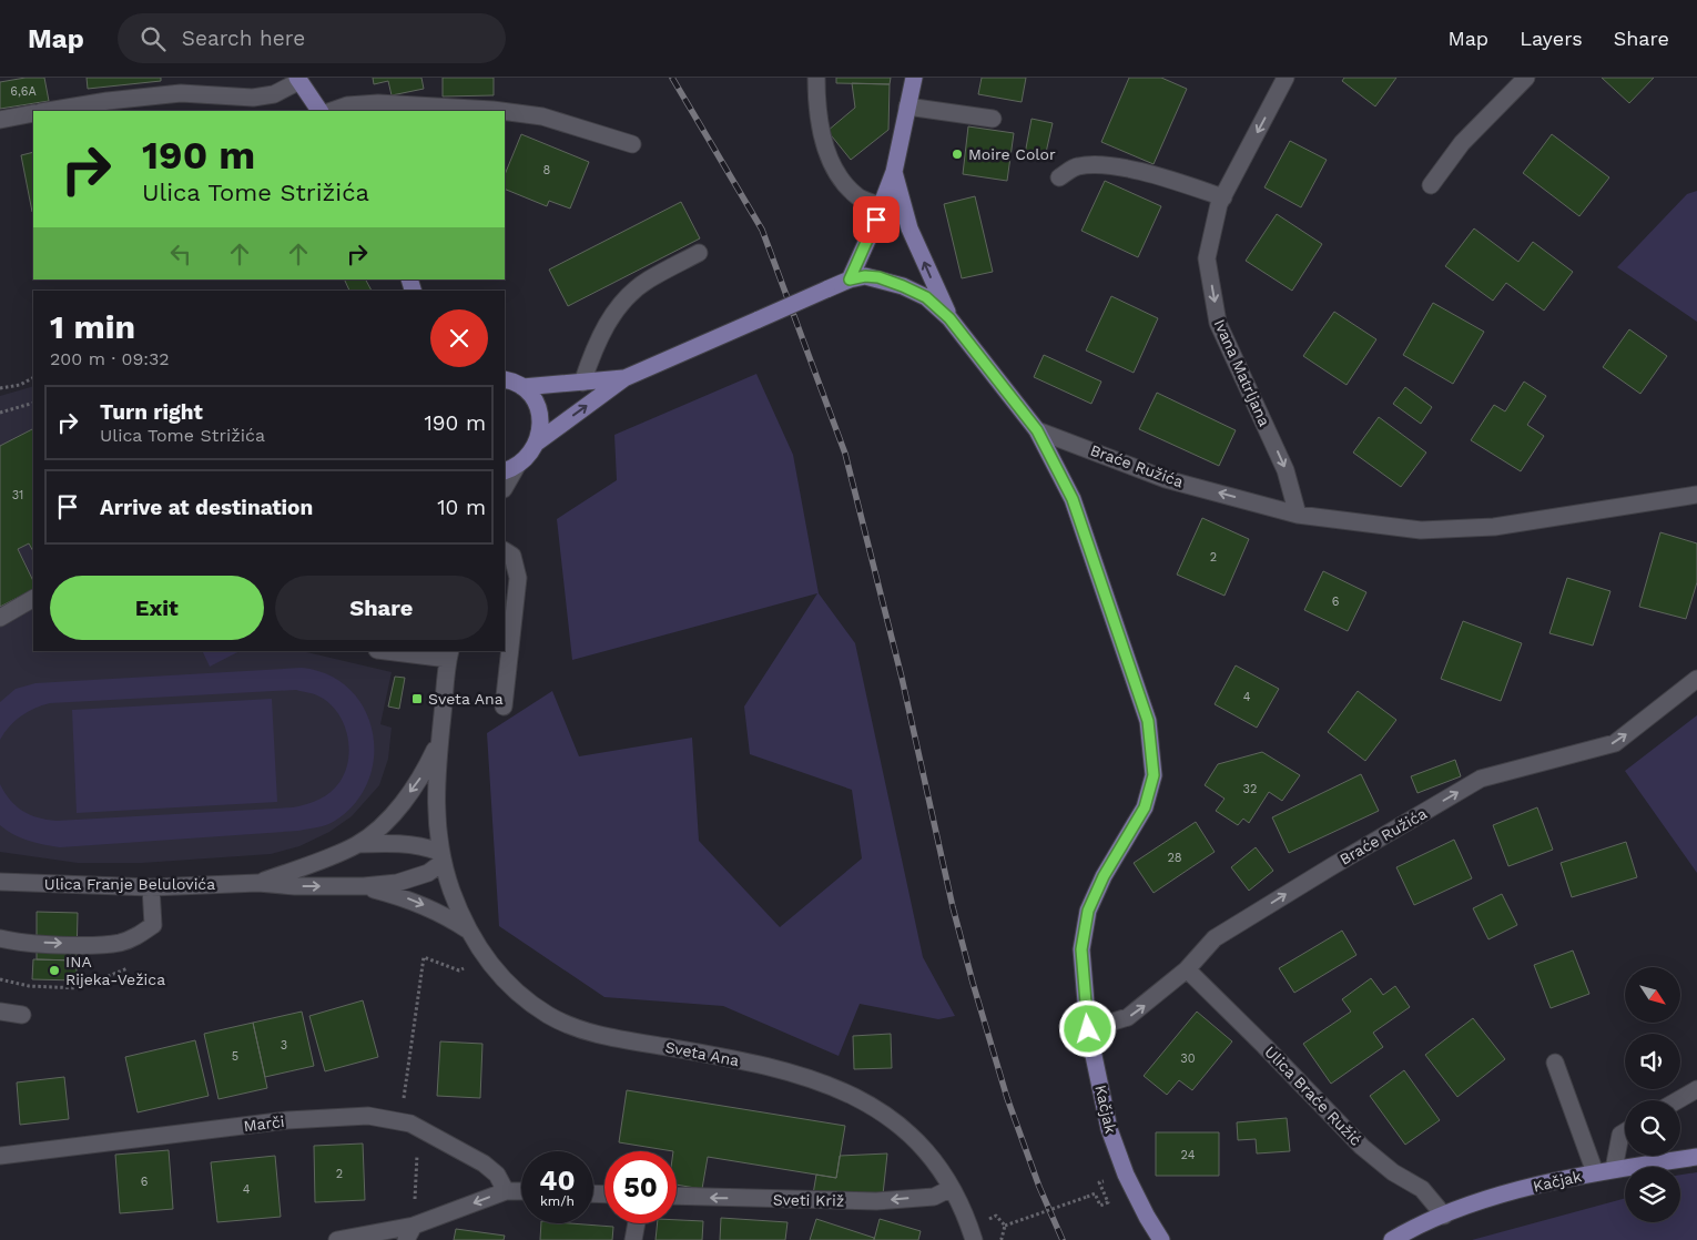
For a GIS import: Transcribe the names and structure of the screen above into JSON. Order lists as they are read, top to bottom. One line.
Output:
{"streets":{"main road":["Kačjak"],"street":["Ivana Matrljana","Braće Ružića","Ulica Franje Belulovića","Sveta Ana","Ulica Braće Ružić","Marči","Sveti Križ"]},"crossings":[["Ivana Matrljana","Braće Ružića"],["Braće Ružića","Ulica Braće Ružić"],["Braće Ružića","Kačjak"],["Ulica Franje Belulovića","Sveta Ana"],["Sveta Ana","Sveti Križ"],["Ulica Braće Ružić","Kačjak"]],"one_way":["Ivana Matrljana","Sveti Križ"],"places":{"other":["Moire Color","INA Rijeka-Vežica"],"transit":["Sveta Ana"]},"house_numbers":["6,6A","8","31","2","6","4","32","28","3","5","30","24","2","6","4"],"north":"bottom right","page":{"header":"Map","search":"Search here","nav":["Map","Layers","Share"],"turn":["190 m","Ulica Tome Strižića"],"heading":["1 min","200 m · 09:32"],"list":[{"name":"Turn right","note":"Ulica Tome Strižića","value":"190 m"},{"name":"Arrive at destination","value":"10 m"}],"buttons":["Exit","Share"],"speed":"40 km/h","limit":"50"}}
